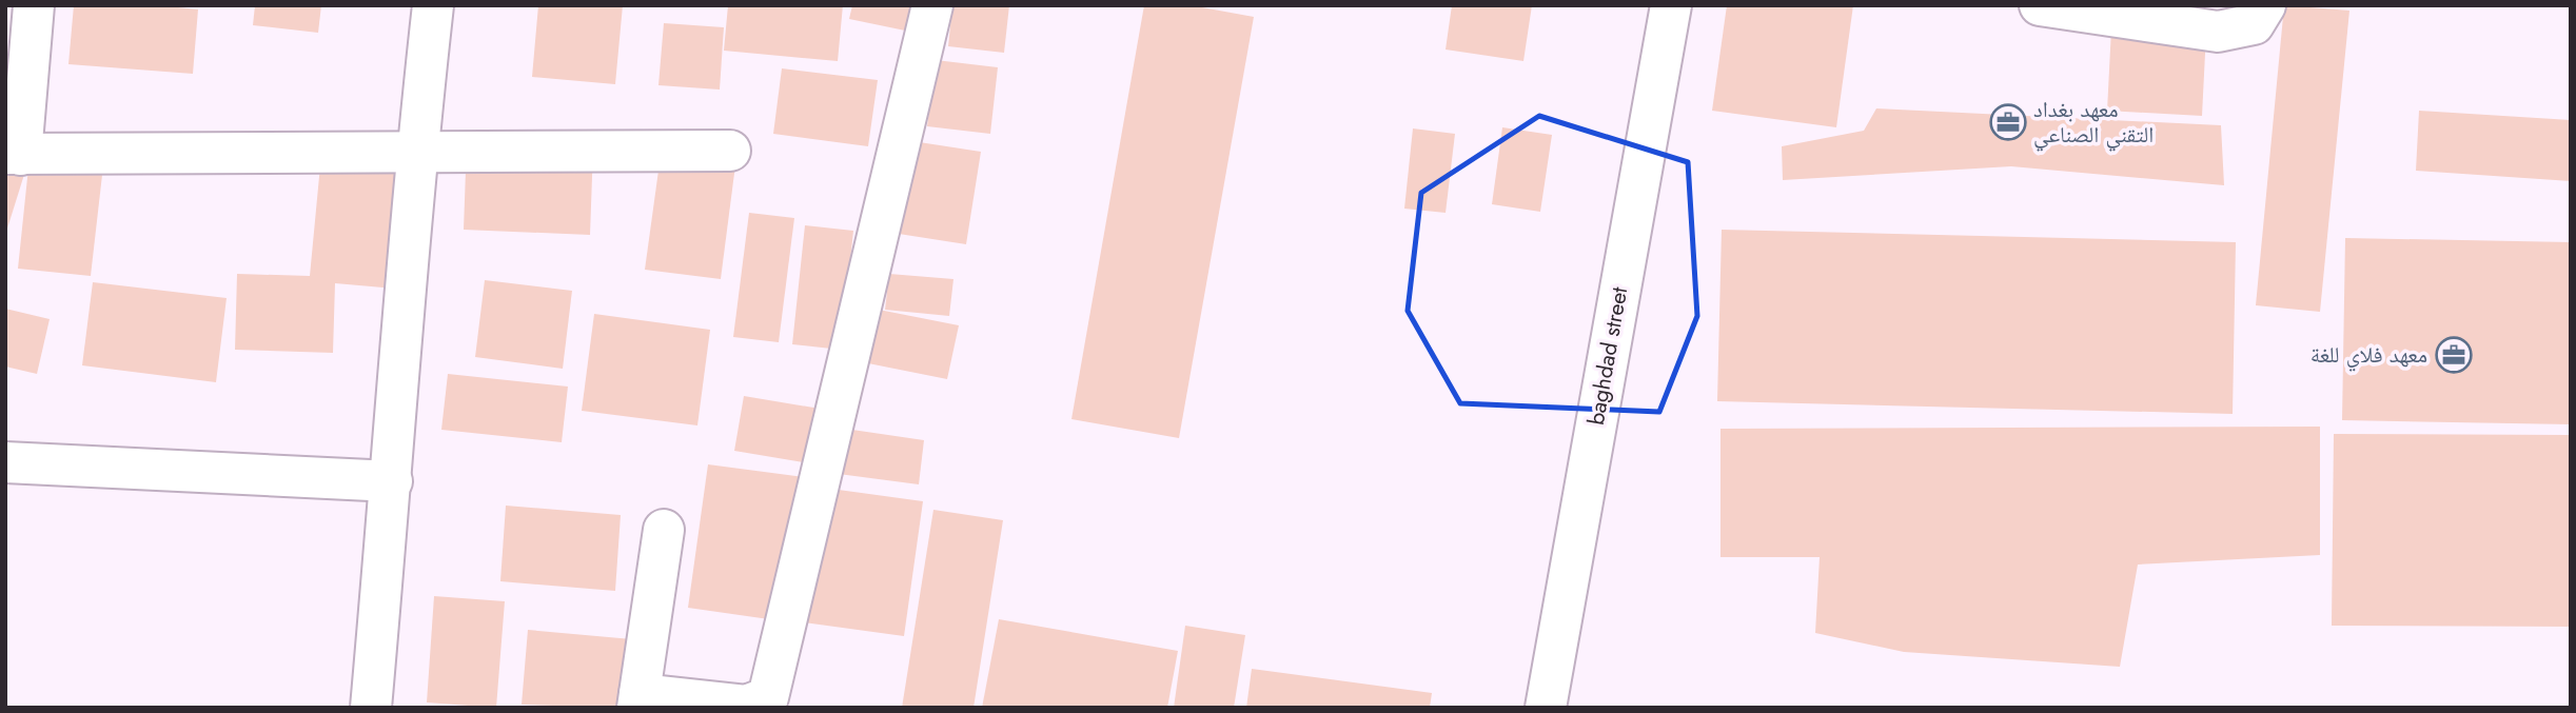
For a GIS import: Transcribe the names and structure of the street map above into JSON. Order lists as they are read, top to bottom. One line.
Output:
{"streets":{"street":["baghdad street"]},"places":{"office":["معهد بغداد التقني الصناعي","معهد فلاي للغة"]}}
